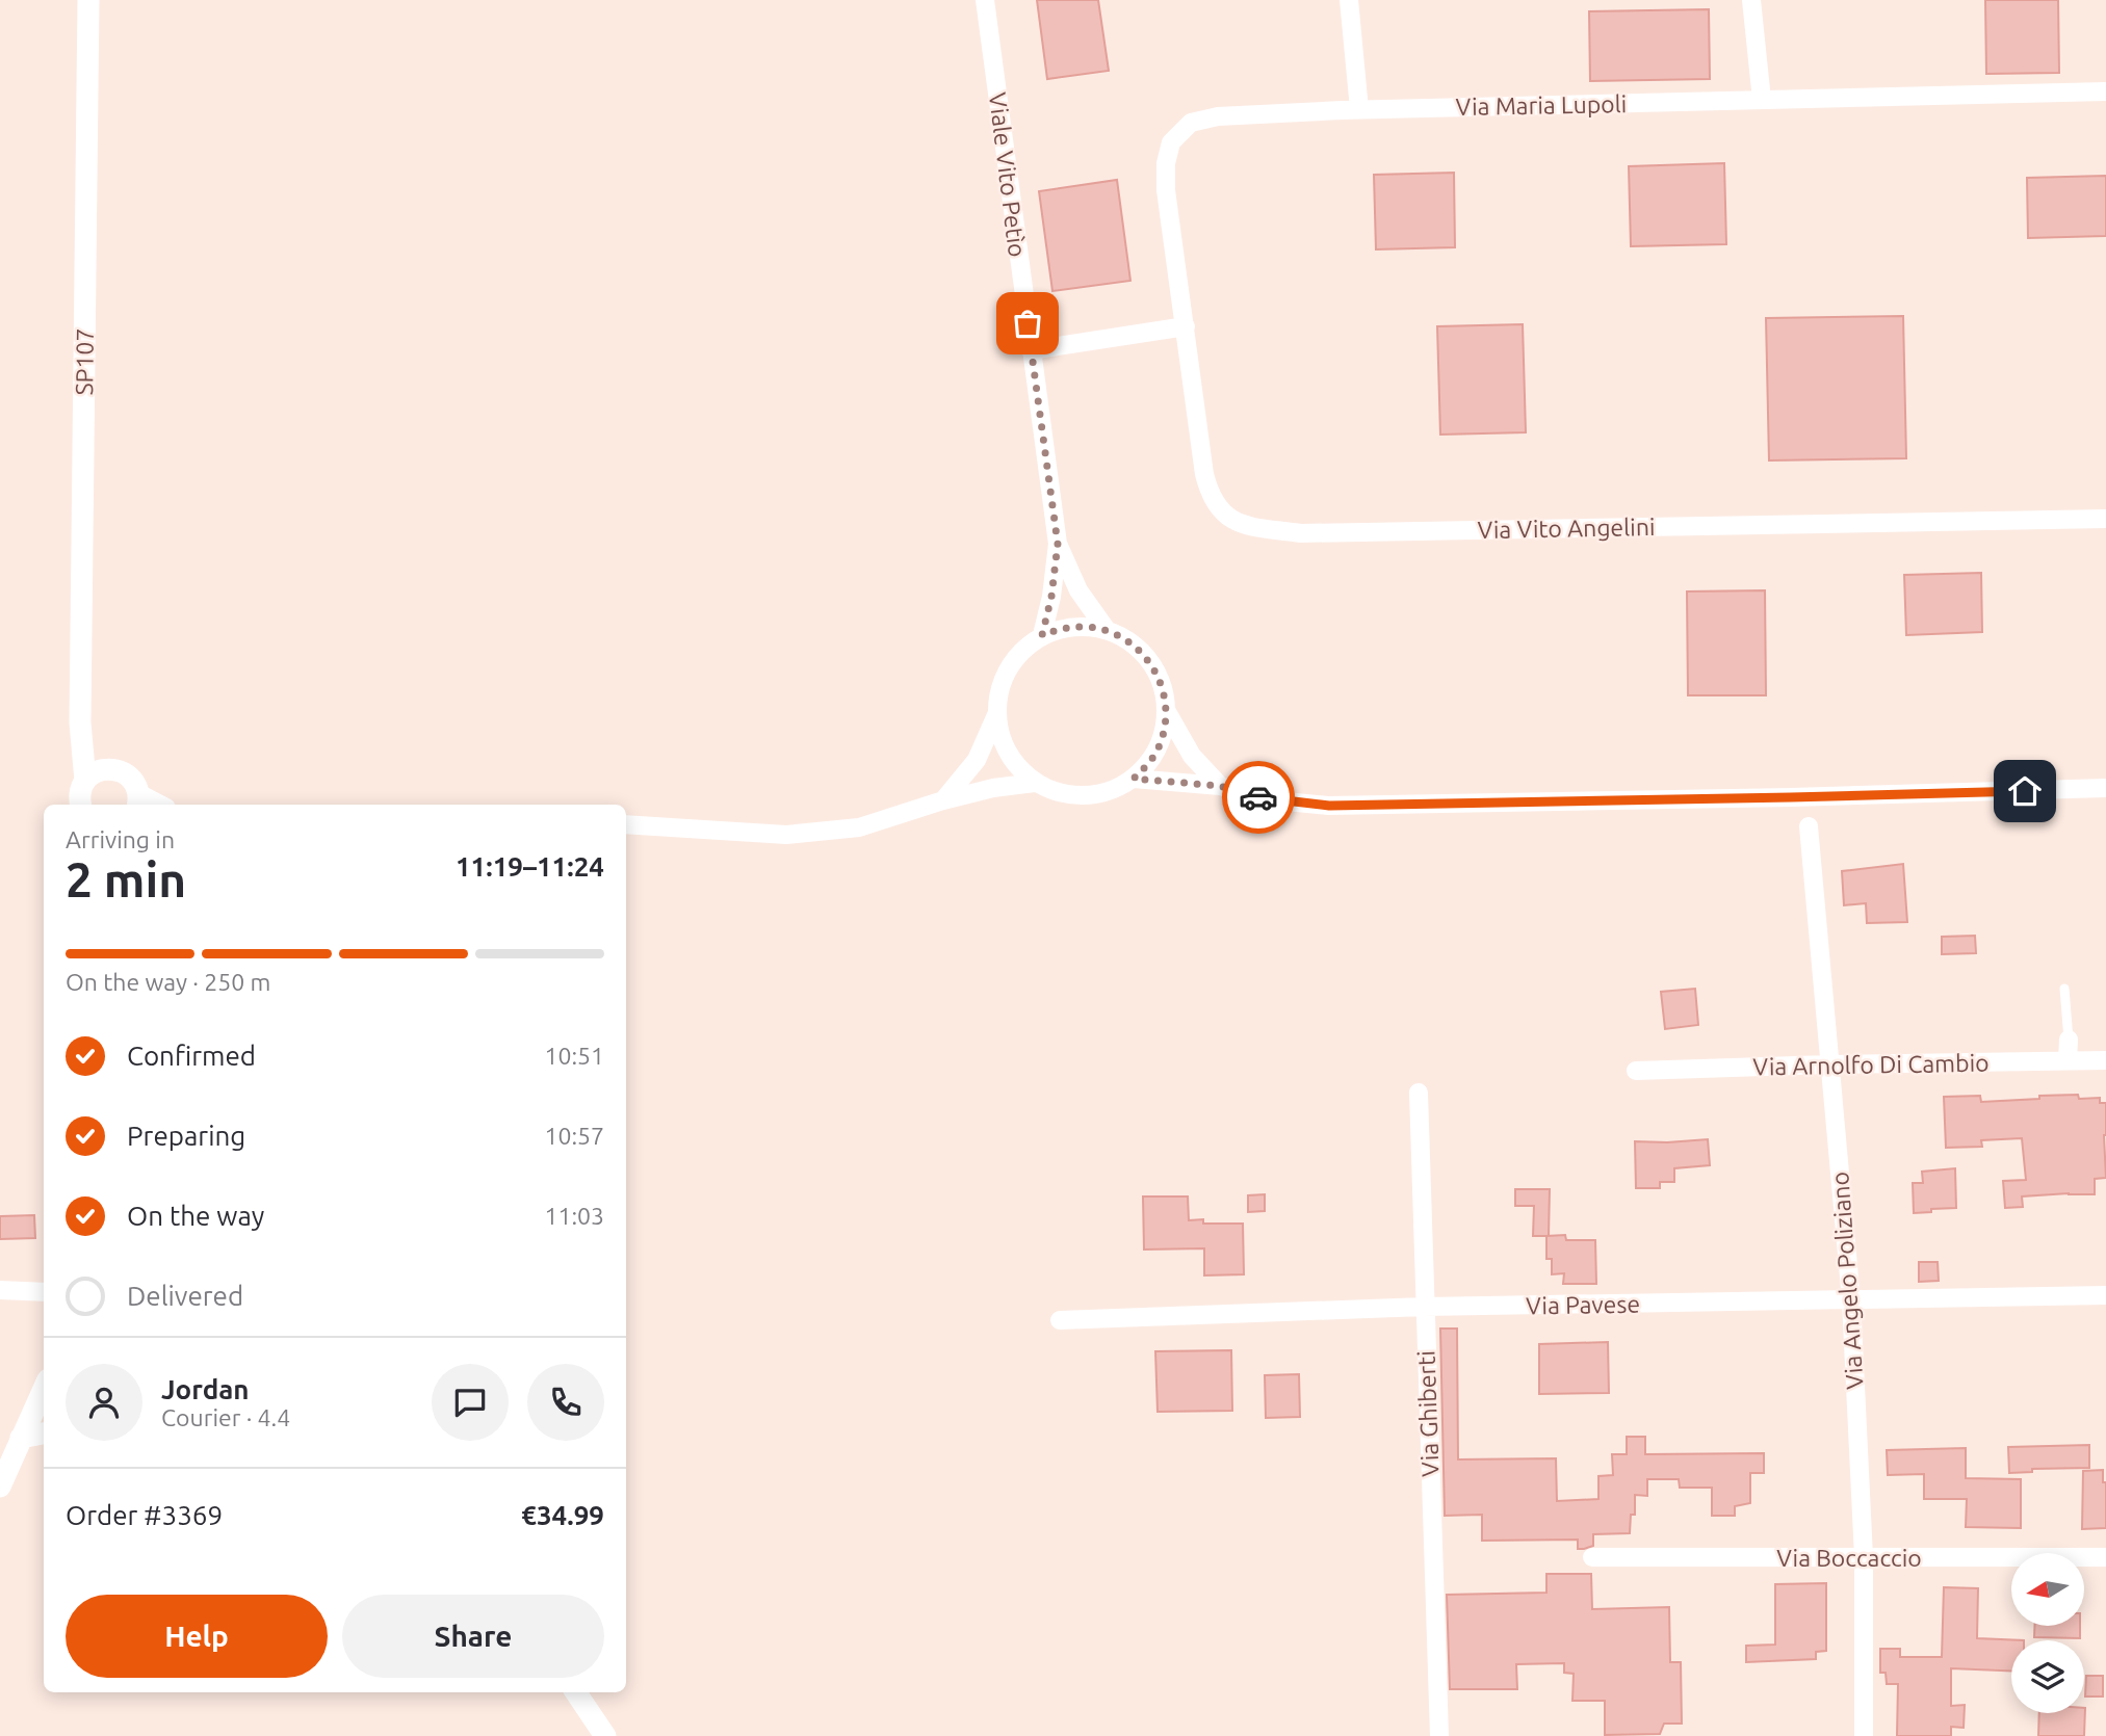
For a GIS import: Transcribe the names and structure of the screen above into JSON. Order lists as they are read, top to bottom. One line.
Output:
{"streets":{"street":["Via Maria Lupoli","Viale Vito Petìo","SP107","Via Vito Angelini","Via Arnolfo Di Cambio","Via Angelo Poliziano","Via Pavese","Via Ghiberti","Via Boccaccio"]},"crossings":[["Via Maria Lupoli","Via Vito Angelini"],["Via Arnolfo Di Cambio","Via Angelo Poliziano"],["Via Angelo Poliziano","Via Pavese"],["Via Angelo Poliziano","Via Boccaccio"],["Via Pavese","Via Ghiberti"]],"north":"left","page":{"heading":["2 min","Arriving in","11:19–11:24"],"panel":["Jordan","Courier · 4.4","Order #3369","€34.99"],"bar":"On the way · 250 m","list":[["Confirmed","10:51"],["Preparing","10:57"],["On the way","11:03"],"Delivered"],"buttons":["Help","Share"]}}
